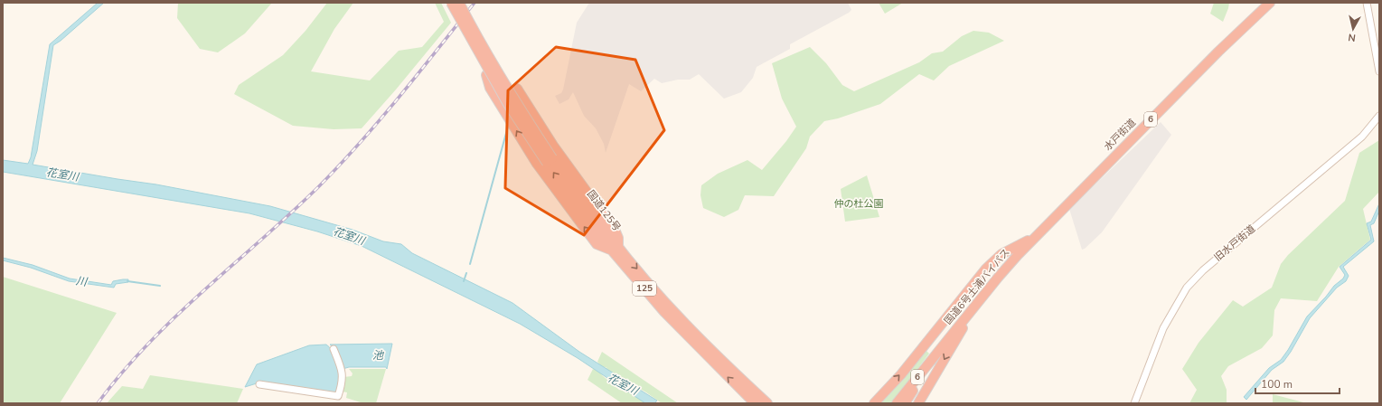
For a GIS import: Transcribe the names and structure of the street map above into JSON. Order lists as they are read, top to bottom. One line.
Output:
{"streets":{"highway":["6","水戸街道","国道125号","国道6号土浦バイパス","125"],"street":["旧水戸街道"]},"crossings":[["水戸街道","国道6号土浦バイパス"]],"water":["花室川","川","池"],"parks":["仲の杜公園"],"scale_bar":"100 m","north":"bottom"}
